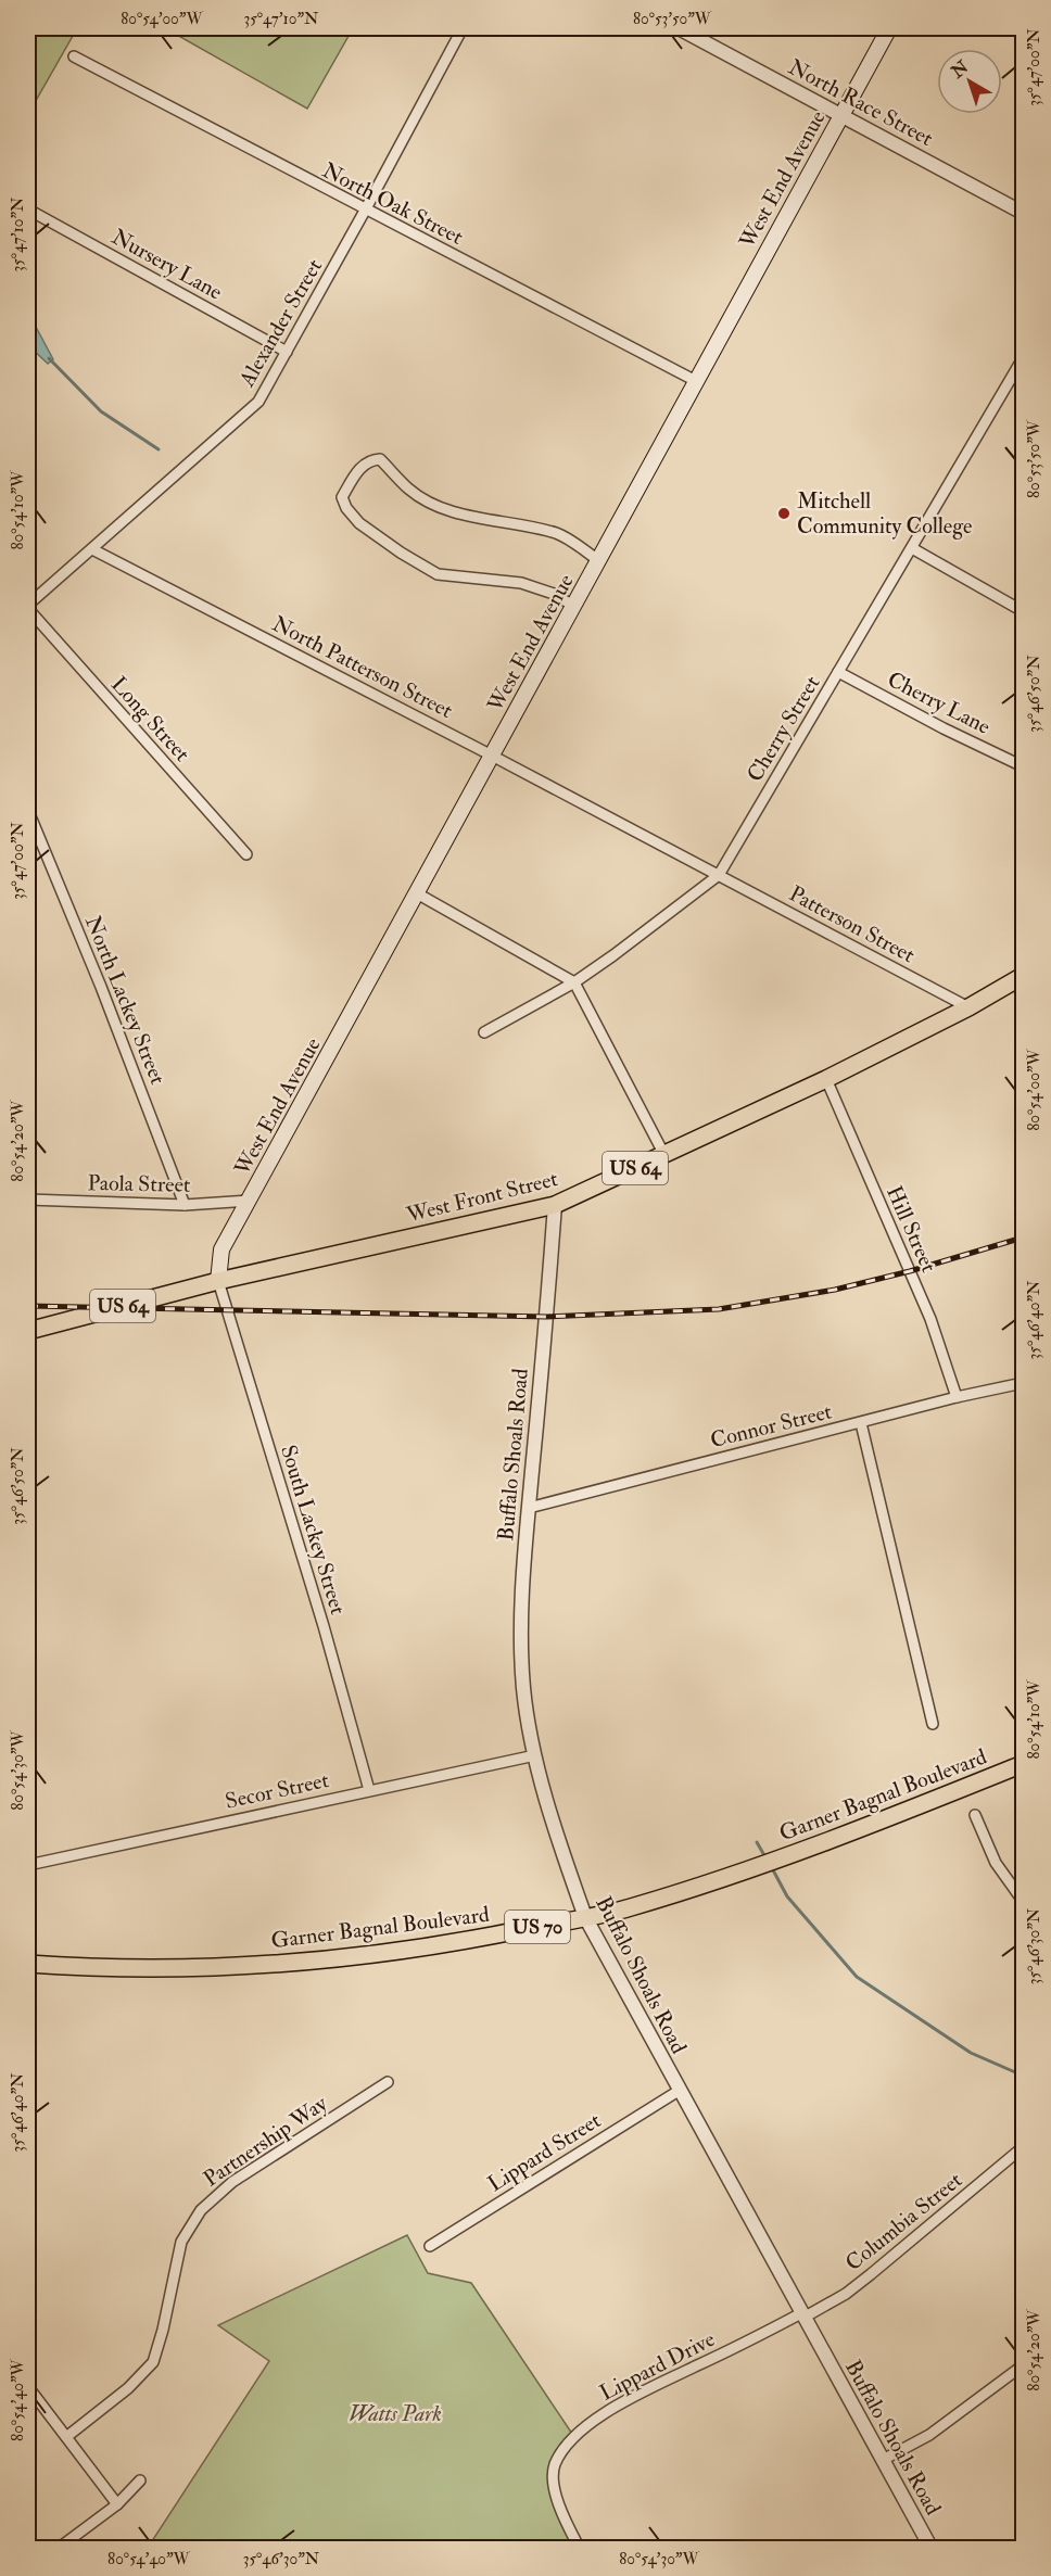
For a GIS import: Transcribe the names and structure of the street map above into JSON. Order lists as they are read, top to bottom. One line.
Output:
{"streets":{"main road":["West End Avenue","US 64","West Front Street","Garner Bagnal Boulevard","US 70"],"street":["North Race Street","North Oak Street","Nursery Lane","Alexander Street","North Patterson Street","Cherry Lane","Long Street","Cherry Street","Patterson Street","North Lackey Street","Paola Street","Hill Street","Connor Street","Buffalo Shoals Road","South Lackey Street","Secor Street","Partnership Way","Lippard Street","Columbia Street","Lippard Drive"]},"crossings":[["North Race Street","West End Avenue"],["West End Avenue","North Oak Street"],["West End Avenue","North Patterson Street"],["West End Avenue","Paola Street"],["West End Avenue","West Front Street"],["West End Avenue","South Lackey Street"],["North Oak Street","Alexander Street"],["Nursery Lane","Alexander Street"],["Alexander Street","North Patterson Street"],["Alexander Street","Long Street"],["North Patterson Street","Cherry Street"],["North Patterson Street","Patterson Street"],["Cherry Lane","Cherry Street"],["Cherry Street","Patterson Street"],["Patterson Street","West Front Street"],["North Lackey Street","Paola Street"],["West Front Street","Hill Street"],["West Front Street","Buffalo Shoals Road"],["West Front Street","South Lackey Street"],["Hill Street","Connor Street"],["Connor Street","Buffalo Shoals Road"],["Buffalo Shoals Road","Secor Street"],["Buffalo Shoals Road","Garner Bagnal Boulevard"],["Buffalo Shoals Road","Lippard Street"],["Buffalo Shoals Road","Columbia Street"],["Buffalo Shoals Road","Lippard Drive"],["South Lackey Street","Secor Street"],["Columbia Street","Lippard Drive"]],"parks":["Watts Park"],"places":["Mitchell Community College"],"north":"top left","coordinates":["80°54'00\"W","35°47'10\"N","80°53'50\"W","35°47'00\"N","80°54'10\"W","35°46'50\"N","80°54'20\"W","35°46'40\"N","80°54'30\"W","35°46'30\"N","80°54'40\"W"]}
